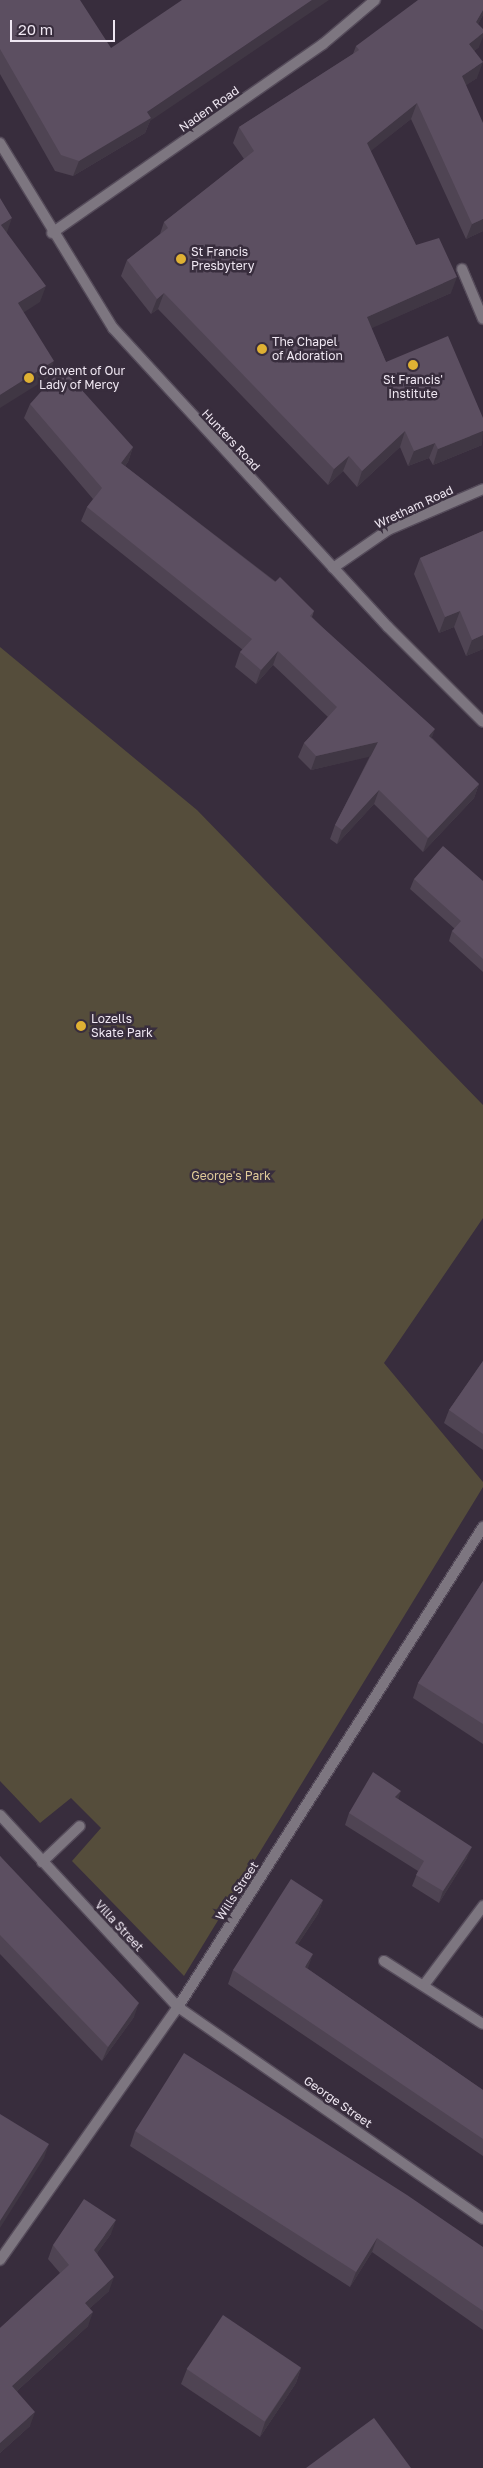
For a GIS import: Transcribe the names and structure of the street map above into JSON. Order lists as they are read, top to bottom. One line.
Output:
{"streets":{"street":["Naden Road","Hunters Road","Wretham Road","Wills Street","Villa Street","George Street"]},"crossings":[["Naden Road","Hunters Road"],["Hunters Road","Wretham Road"],["Wills Street","Villa Street"],["Wills Street","George Street"],["Villa Street","George Street"]],"parks":["George's Park"],"places":["St Francis Presbytery","The Chapel of Adoration","St Francis' Institute","Convent of Our Lady of Mercy","Lozells Skate Park"],"scale_bar":"20 m"}
